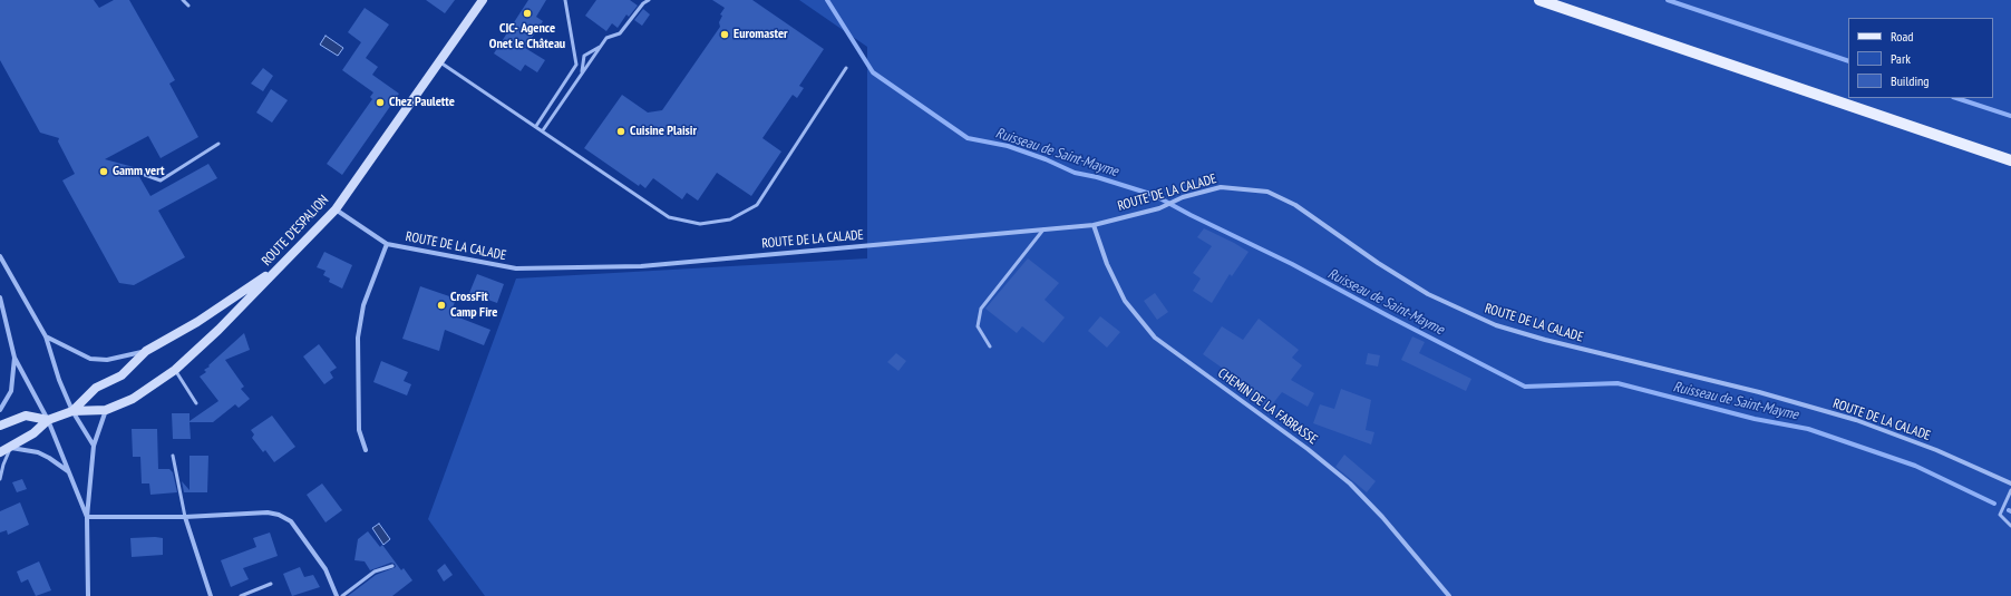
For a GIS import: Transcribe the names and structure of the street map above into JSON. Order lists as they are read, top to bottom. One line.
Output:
{"streets":{"main road":["ROUTE D'ESPALION"],"street":["ROUTE DE LA CALADE","CHEMIN DE LA FABRASSE"]},"crossings":[["ROUTE DE LA CALADE","ROUTE D'ESPALION"],["ROUTE DE LA CALADE","CHEMIN DE LA FABRASSE"]],"water":["Ruisseau de Saint-Mayme"],"places":["CIC- Agence Onet le Château","Euromaster","Chez Paulette","Cuisine Plaisir","Gamm vert","CrossFit Camp Fire"],"legend":["Road","Park","Building"]}
